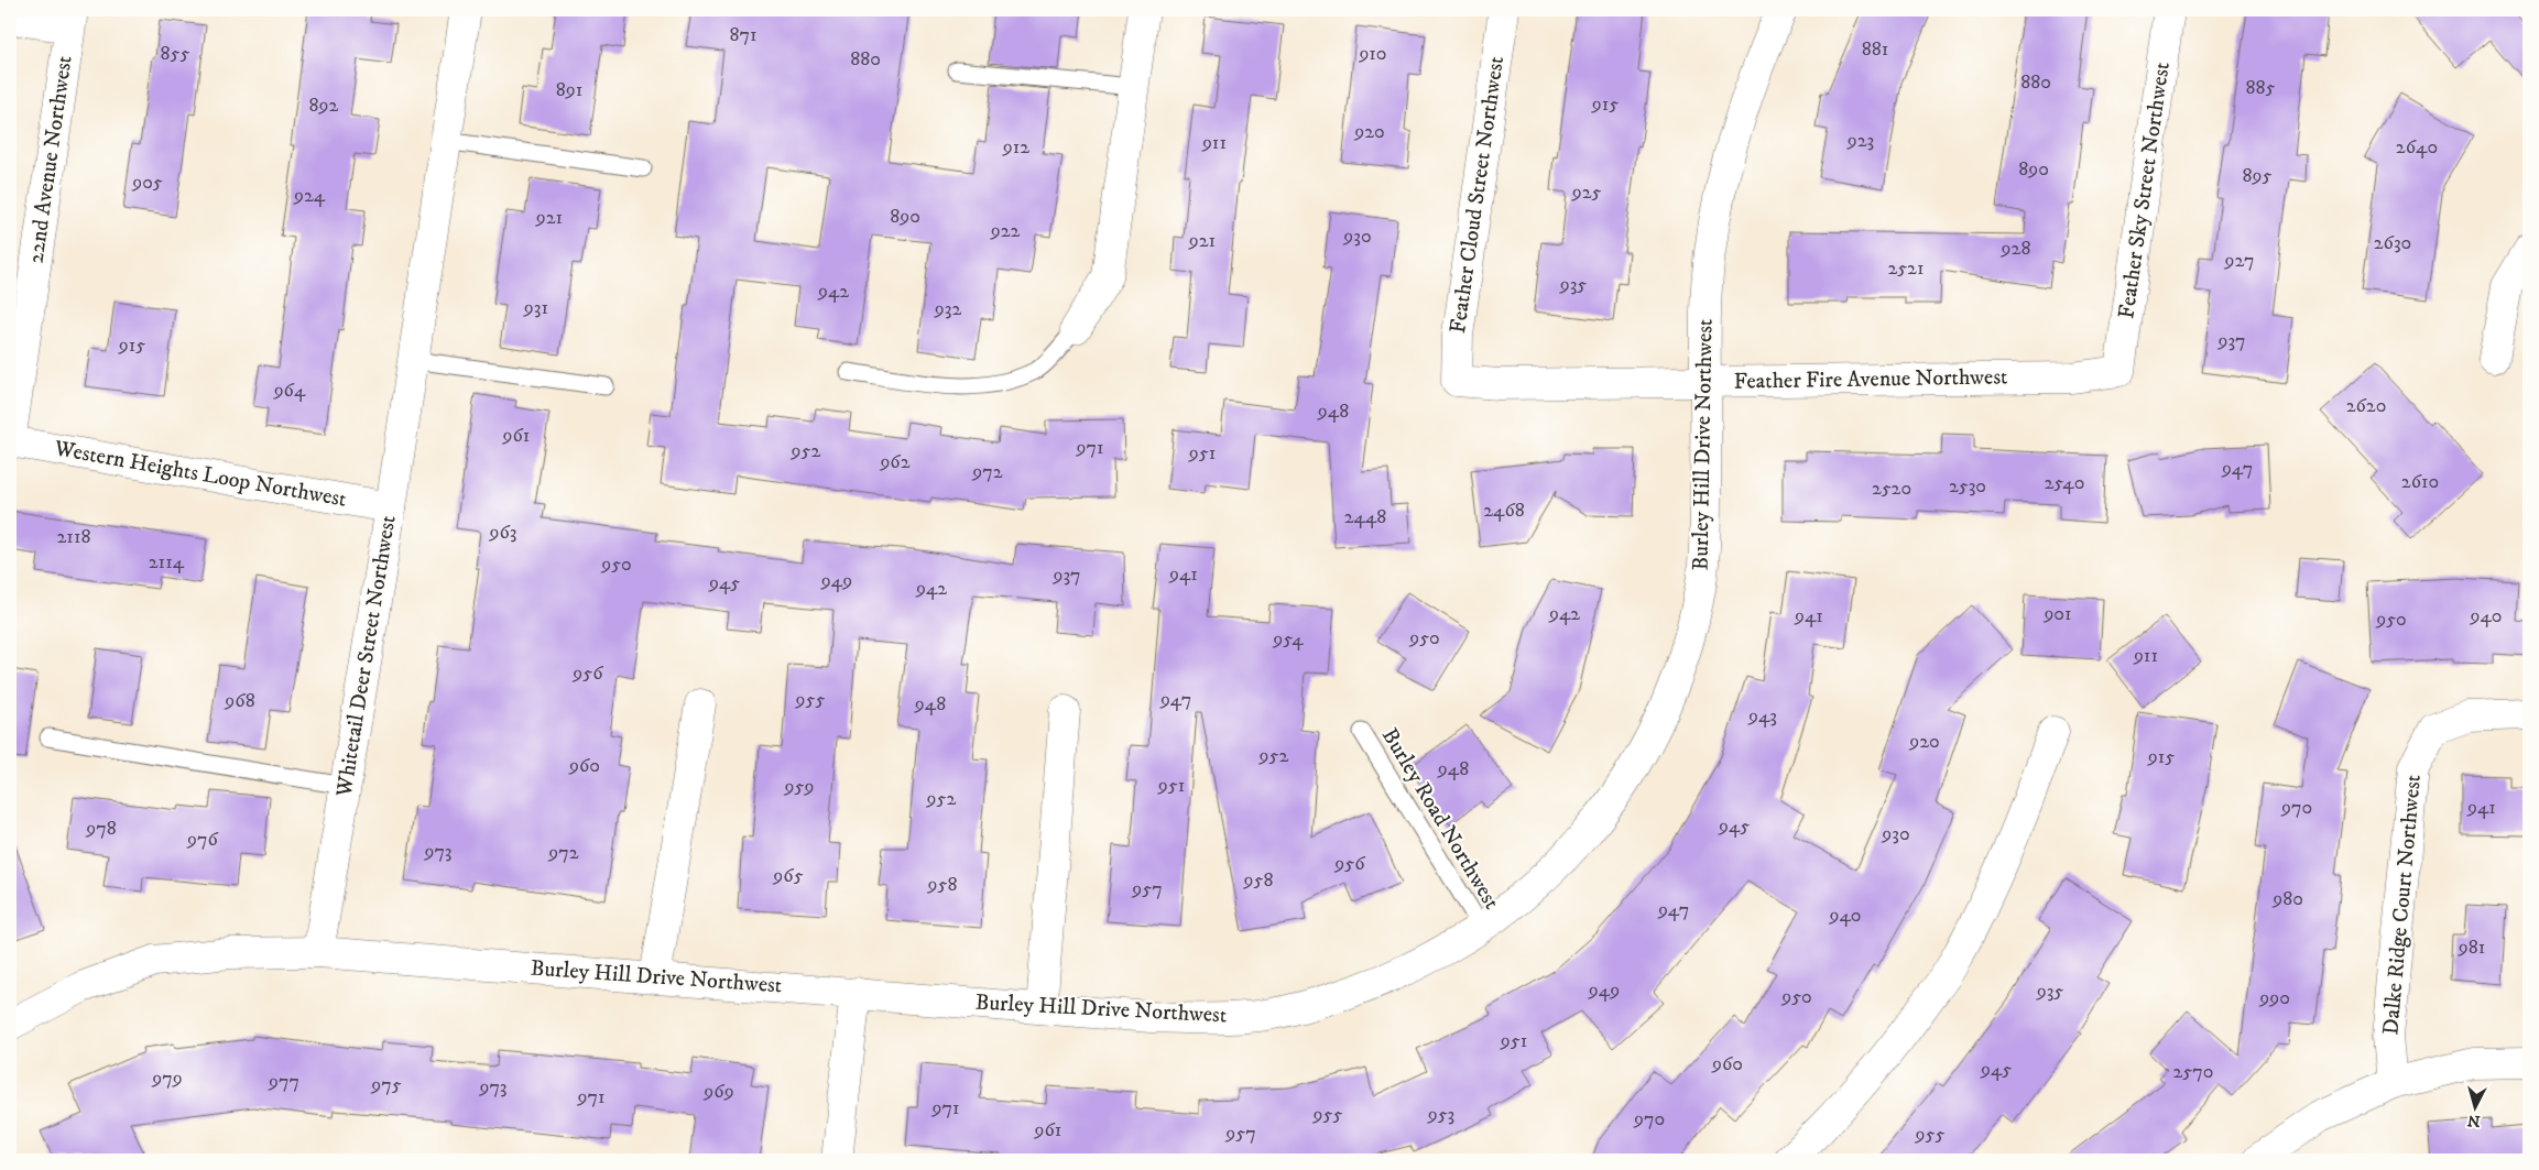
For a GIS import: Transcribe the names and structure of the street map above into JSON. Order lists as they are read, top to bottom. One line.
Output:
{"streets":{"street":["22nd Avenue Northwest","Feather Sky Street Northwest","Feather Cloud Street Northwest","Feather Fire Avenue Northwest","Burley Hill Drive Northwest","Western Heights Loop Northwest","Whitetail Deer Street Northwest","Dalke Ridge Court Northwest"],"lane":["Burley Road Northwest"]},"crossings":[["22nd Avenue Northwest","Western Heights Loop Northwest"],["Feather Sky Street Northwest","Feather Fire Avenue Northwest"],["Feather Cloud Street Northwest","Feather Fire Avenue Northwest"],["Feather Fire Avenue Northwest","Burley Hill Drive Northwest"],["Burley Hill Drive Northwest","Whitetail Deer Street Northwest"],["Burley Hill Drive Northwest","Burley Road Northwest"],["Western Heights Loop Northwest","Whitetail Deer Street Northwest"]],"house_numbers":["871","881","855","910","880","880","885","891","915","892","920","923","911","912","2640","890","895","905","925","924","890","921","922","930","921","2630","928","927","2521","935","942","931","932","937","915","964","2620","948","961","971","952","951","962","947","972","2610","2540","2530","2520","2468","2448","963","2118","2114","950","941","937","949","945","942","942","901","941","940","950","950","954","911","956","955","947","968","948","943","920","952","915","960","948","951","959","952","970","941","945","978","930","976","973","972","956","965","958","958","957","980","947","940","981","949","935","950","990","951","960","945","2570","979","977","975","973","969","971","971","955","953","970","961","957","955"],"north":"bottom"}
